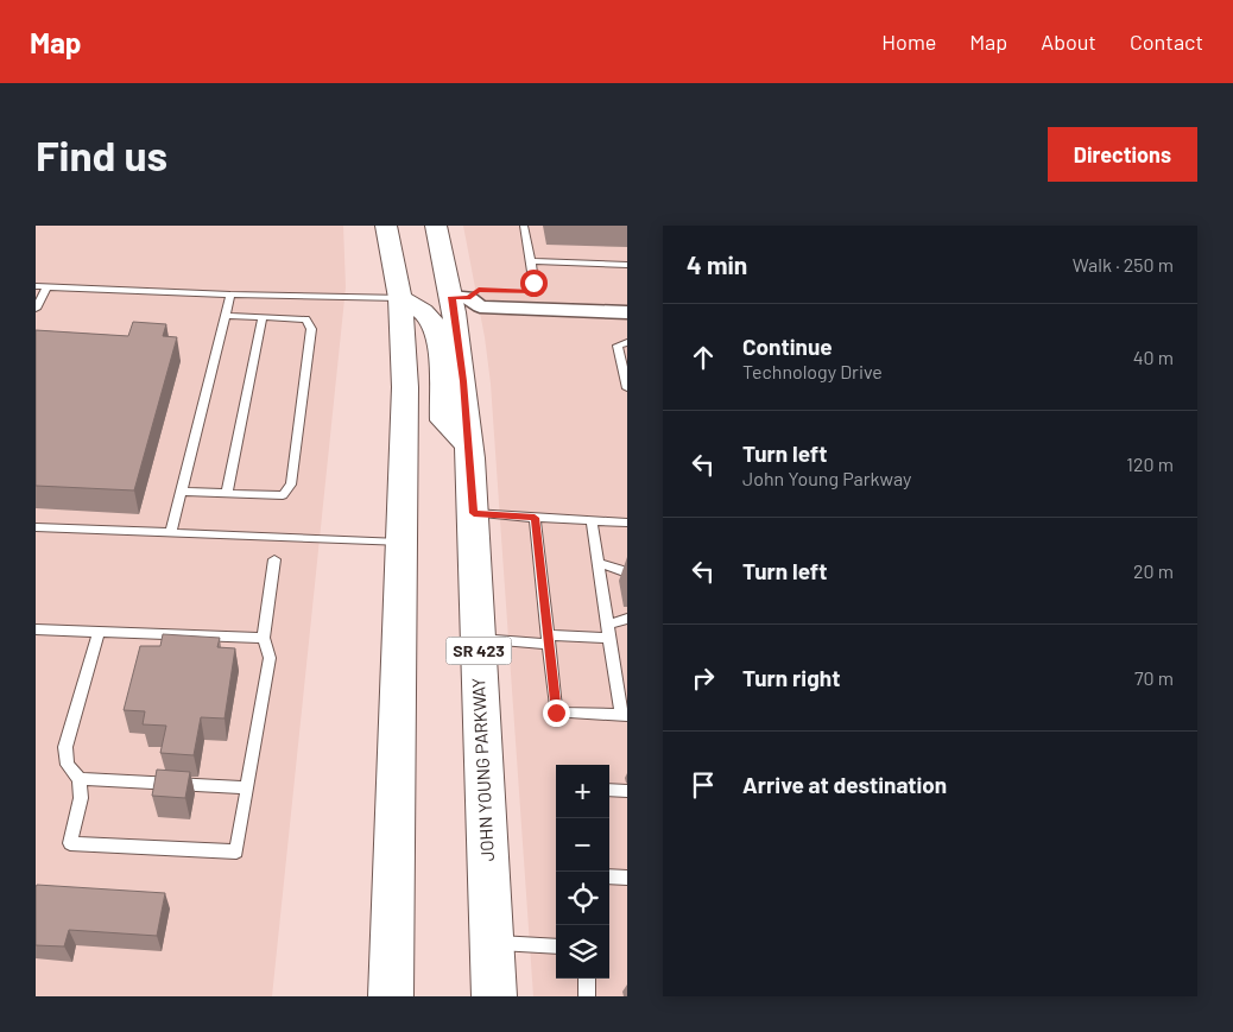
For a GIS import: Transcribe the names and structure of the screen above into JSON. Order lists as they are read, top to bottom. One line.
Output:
{"streets":{"main road":["SR 423","JOHN YOUNG PARKWAY"]},"page":{"header":"Map","nav":["Home","Map","About","Contact"],"buttons":"Directions","title":"Find us","heading":["4 min","Walk · 250 m"],"list":[["Continue","Technology Drive","40 m"],["Turn left","John Young Parkway","120 m"],["Turn left","20 m"],["Turn right","70 m"],"Arrive at destination"],"map_buttons":["+","−"]}}
